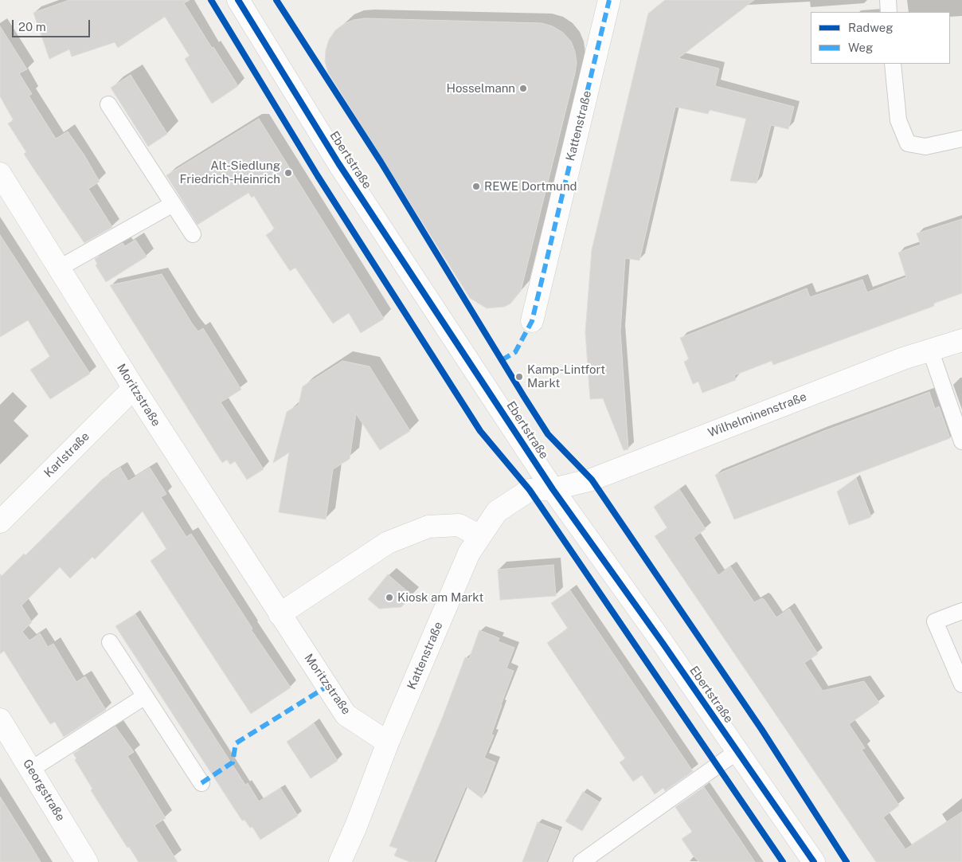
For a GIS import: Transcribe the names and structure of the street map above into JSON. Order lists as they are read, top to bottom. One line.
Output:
{"streets":{"street":["Kattenstraße","Ebertstraße","Moritzstraße","Wilhelminenstraße","Karlstraße","Georgstraße"]},"crossings":[["Kattenstraße","Ebertstraße"],["Kattenstraße","Moritzstraße"],["Kattenstraße","Wilhelminenstraße"],["Ebertstraße","Wilhelminenstraße"],["Moritzstraße","Karlstraße"]],"places":["Hosselmann","Alt-Siedlung Friedrich-Heinrich","REWE Dortmund","Kamp-Lintfort Markt","Kiosk am Markt"],"legend":["Radweg","Weg"],"scale_bar":"20 m"}
